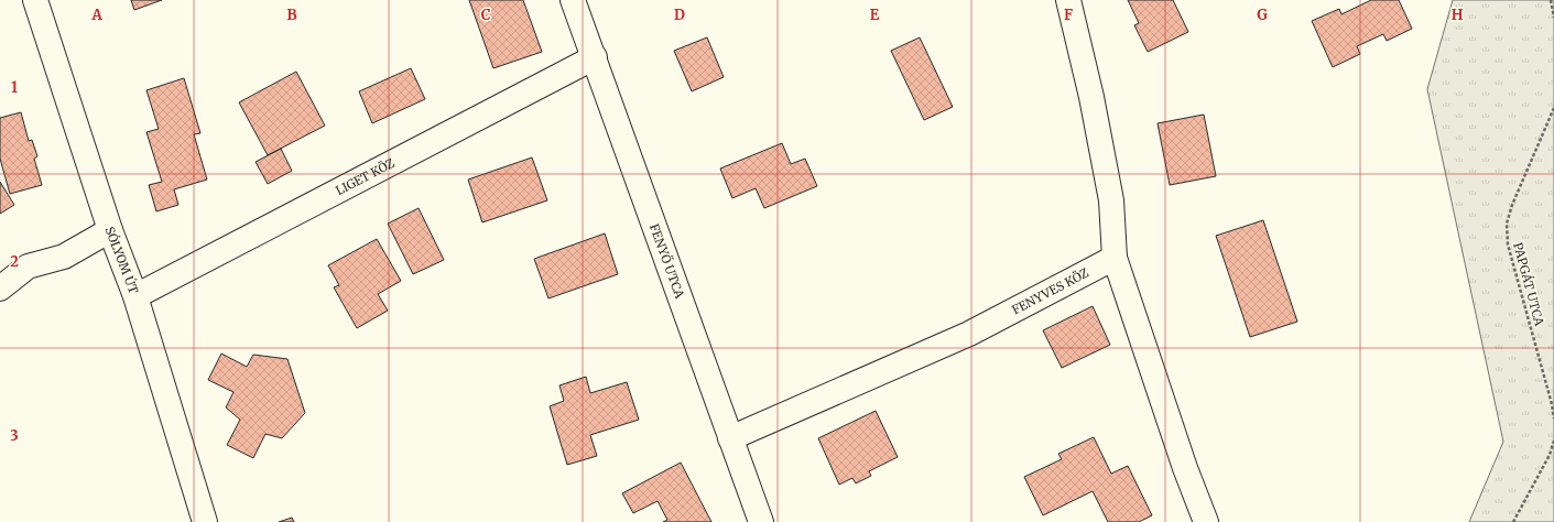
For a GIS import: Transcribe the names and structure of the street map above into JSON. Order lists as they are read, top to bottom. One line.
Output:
{"streets":{"street":["LIGET KÖZ","SÓLYOM ÚT","FENYŐ UTCA","FENYVES KÖZ"],"path":["PAPGÁT UTCA"]},"crossings":[["LIGET KÖZ","SÓLYOM ÚT"],["LIGET KÖZ","FENYŐ UTCA"],["FENYŐ UTCA","FENYVES KÖZ"]],"grid":{"columns":["A","B","C","D","E","F","G","H"],"rows":["1","2","3"]}}
